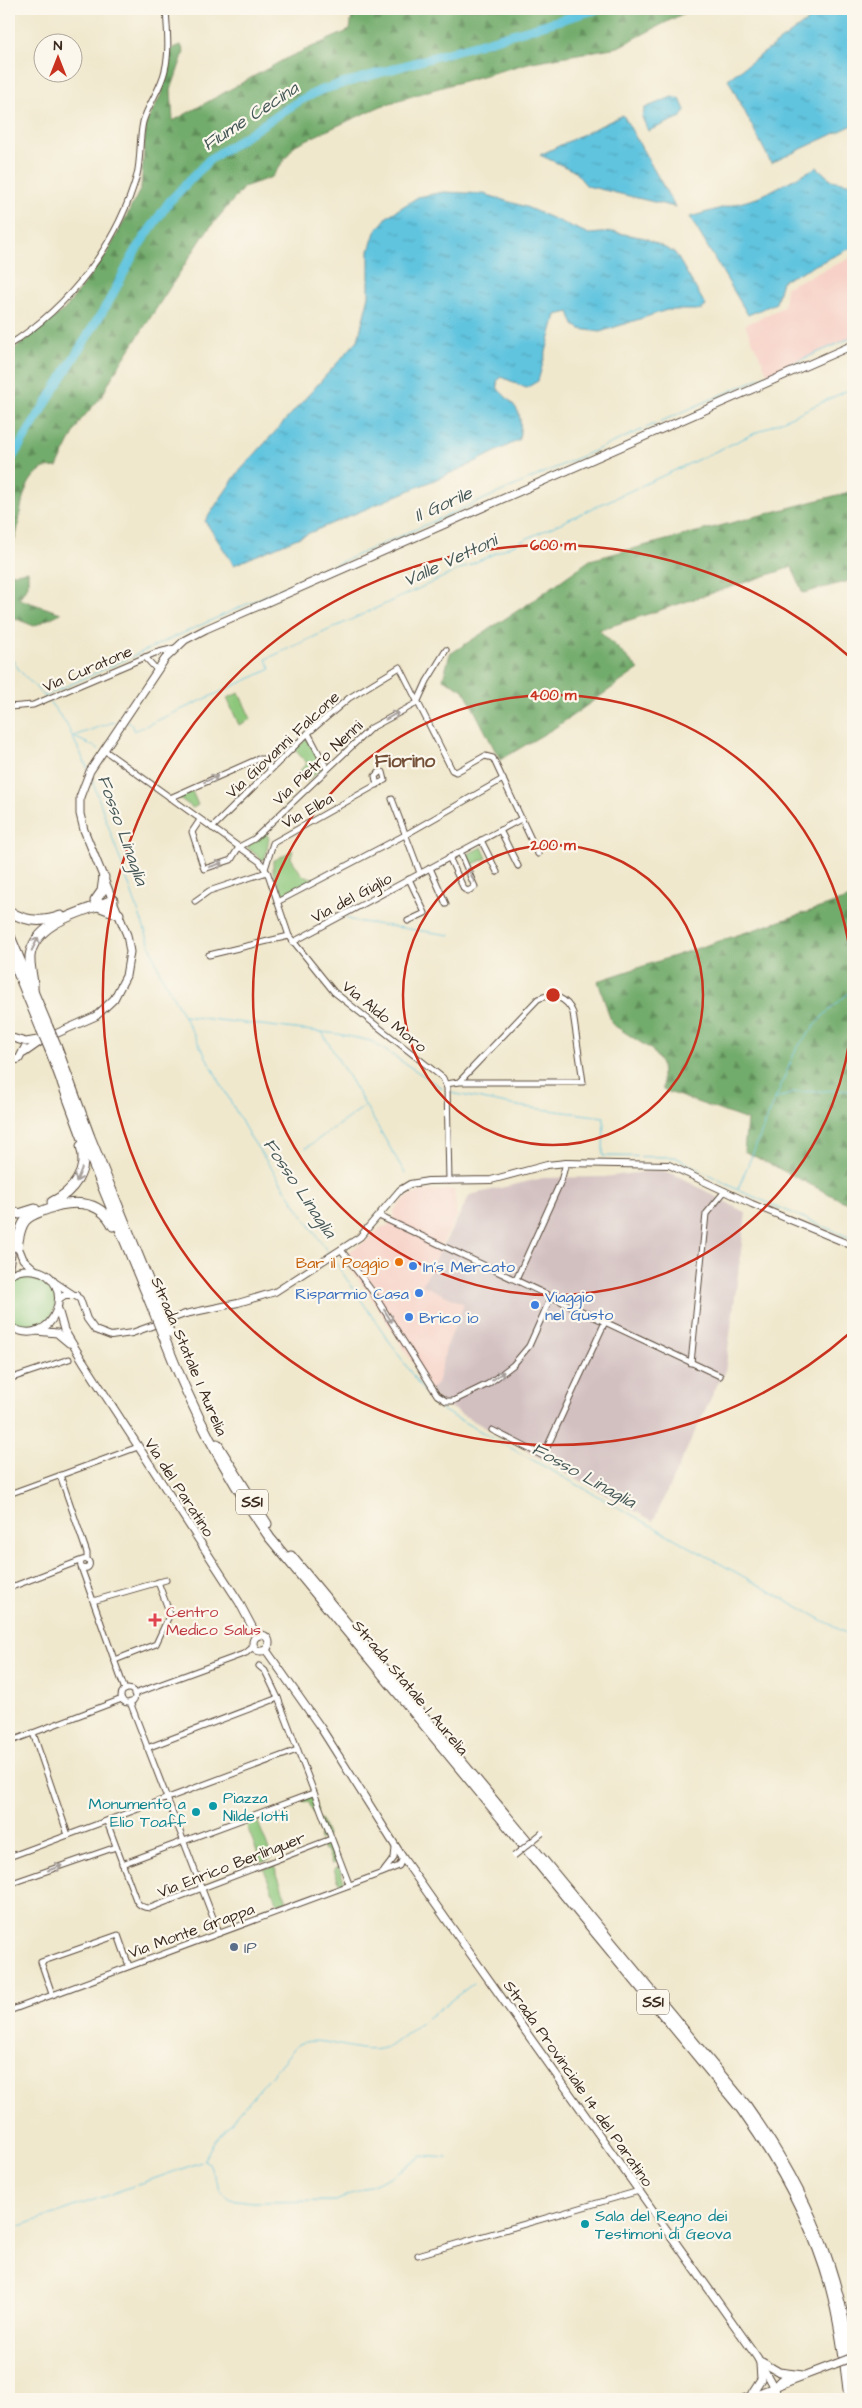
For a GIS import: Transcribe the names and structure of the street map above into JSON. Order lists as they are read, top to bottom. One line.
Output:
{"streets":{"highway":["Strada Statale 1 Aurelia","SS1"],"main road":["Via del Paratino","Strada Provinciale 14 del Paratino"],"street":["Via Curatone","Via Giovanni Falcone","Via Pietro Nenni","Via Elba","Via del Giglio","Via Aldo Moro","Via Enrico Berlinguer","Via Monte Grappa"]},"crossings":[["Via Giovanni Falcone","Via Pietro Nenni"],["Via Elba","Via Aldo Moro"],["Via del Giglio","Via Aldo Moro"],["Via Monte Grappa","Strada Provinciale 14 del Paratino"]],"districts":["Fiorino"],"water":["Fiume Cecina","Il Gorile","Valle Vettoni","Fosso Linaglia"],"places":{"other":["Bar il Poggio","In's Mercato","Risparmio Casa","Viaggio nel Gusto","Brico io","Piazza Nilde Iotti","Monumento a Elio Toaff","IP","Sala del Regno dei Testimoni di Geova"],"health":["Centro Medico Salus"]},"north":"top","rings":["600 m","400 m","200 m"]}
